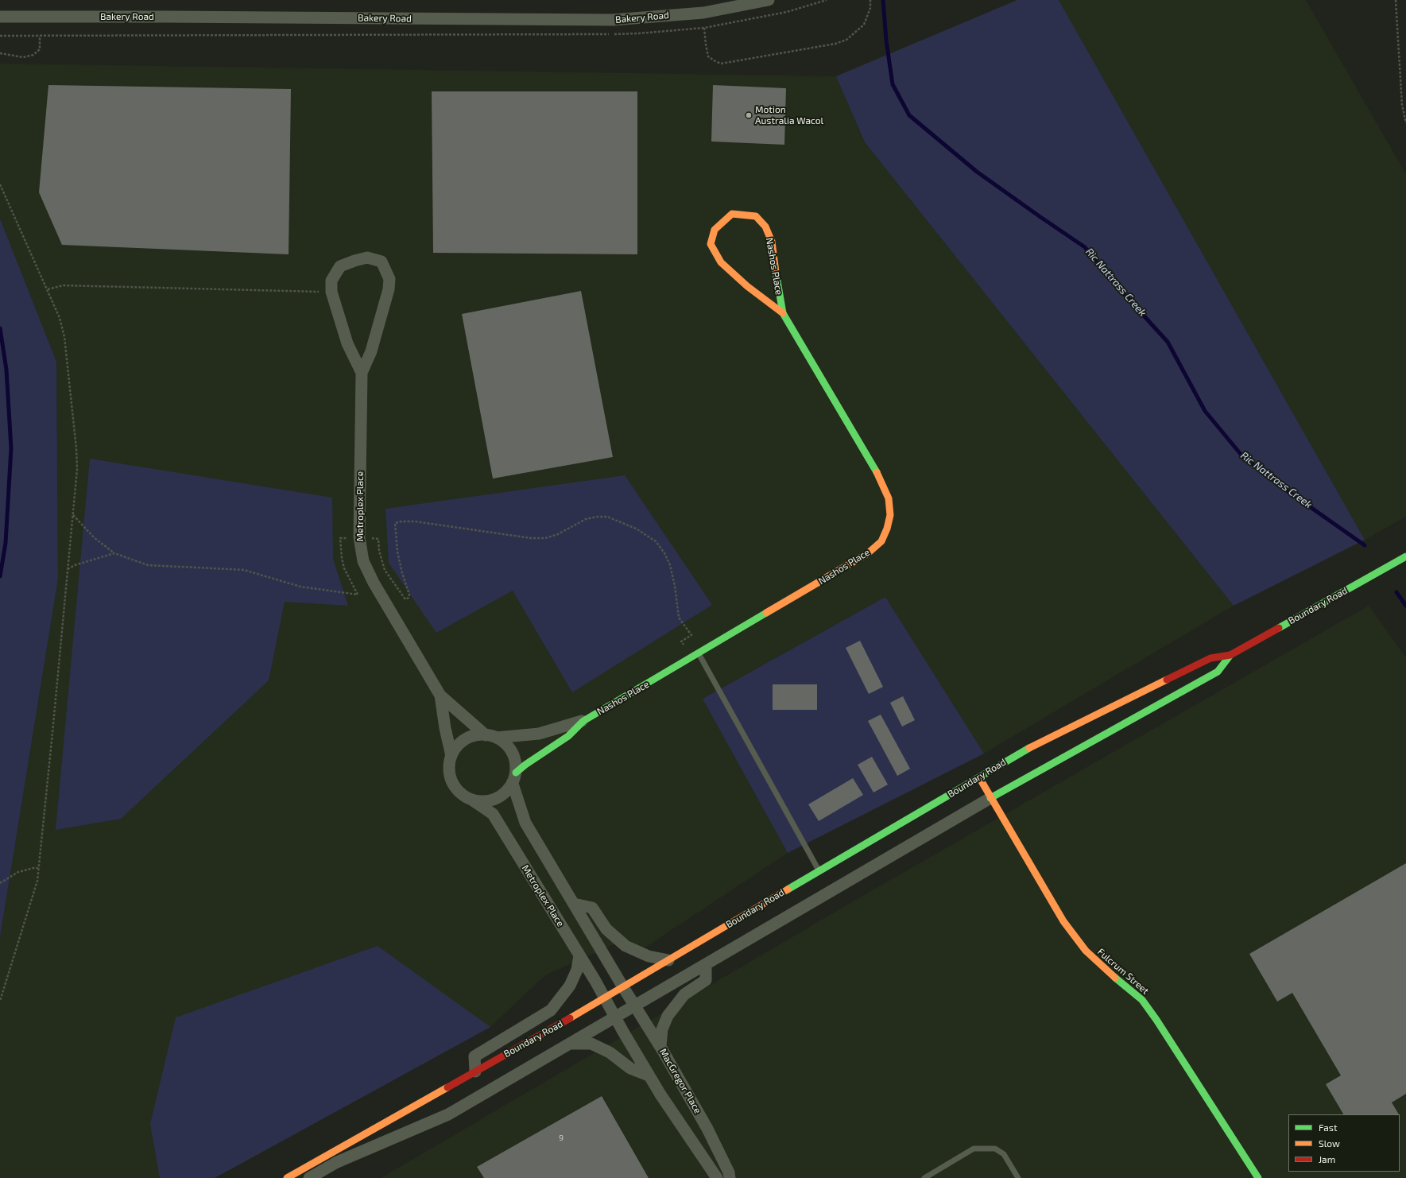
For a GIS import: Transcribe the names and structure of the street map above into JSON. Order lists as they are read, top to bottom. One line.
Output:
{"streets":{"street":["Bakery Road","Nashos Place","Metroplex Place","Boundary Road","Fulcrum Street","MacGregor Place"]},"crossings":[["Nashos Place","Metroplex Place"],["Metroplex Place","Boundary Road"],["Boundary Road","Fulcrum Street"],["Boundary Road","MacGregor Place"]],"water":["Ric Nattrass Creek"],"places":["Motion Australia Wacol"],"house_numbers":["9"],"legend":["Fast","Slow","Jam"]}
